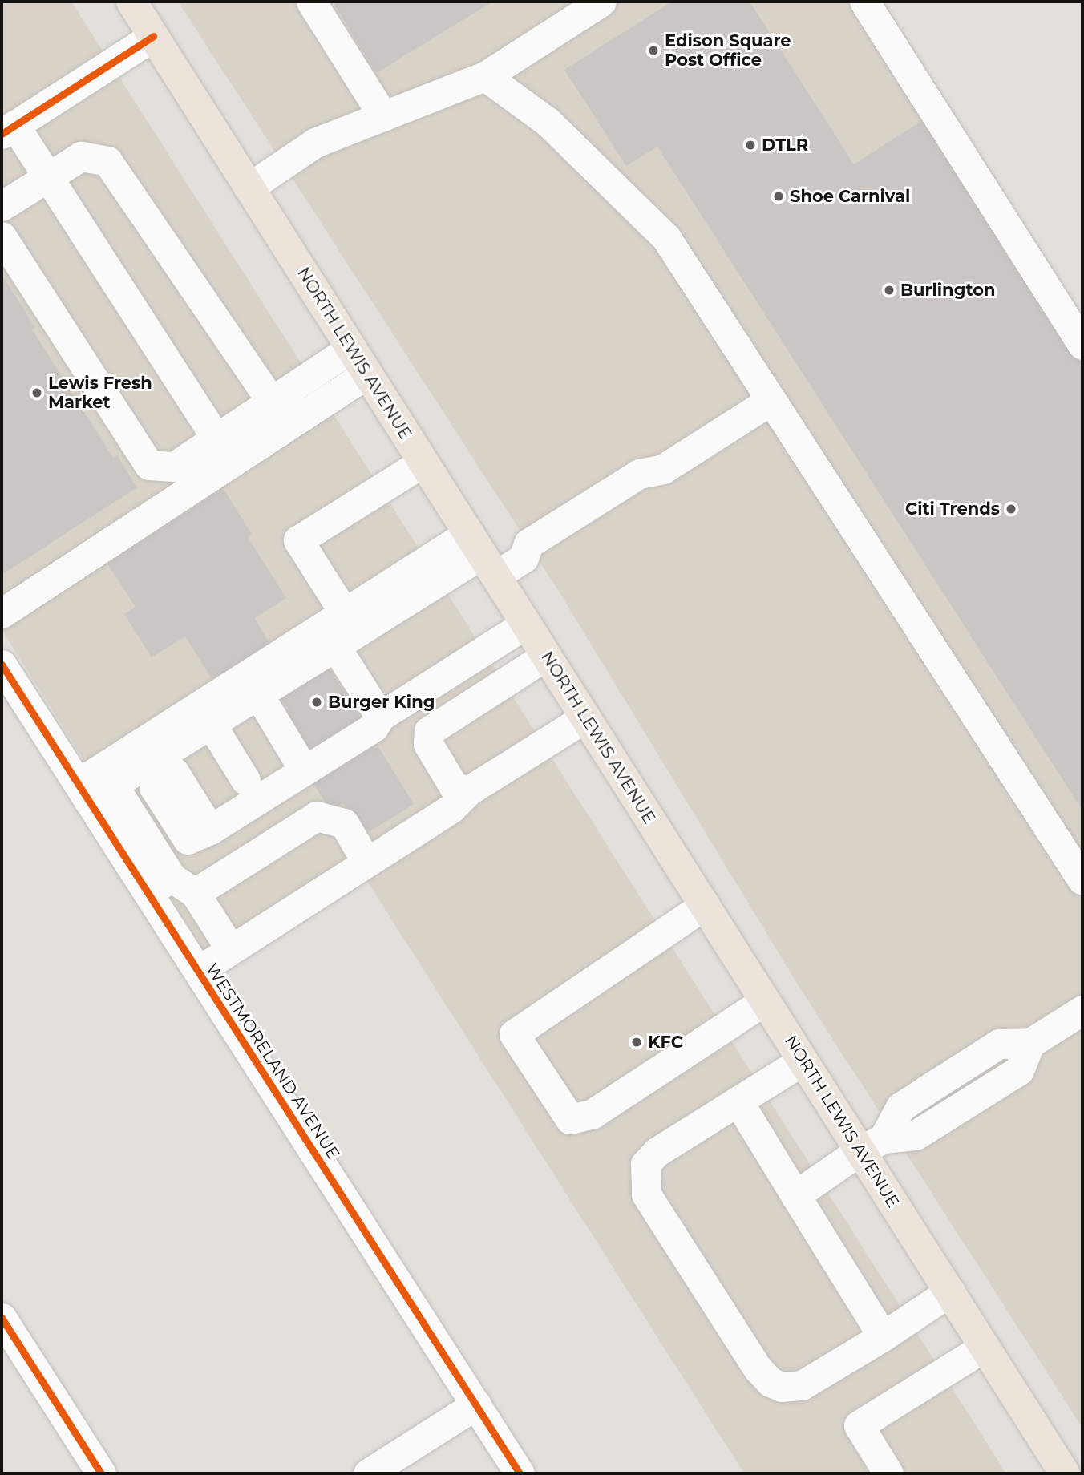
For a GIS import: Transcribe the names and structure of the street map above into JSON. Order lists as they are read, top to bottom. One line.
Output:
{"streets":{"main road":["NORTH LEWIS AVENUE"],"street":["WESTMORELAND AVENUE"]},"places":["Edison Square Post Office","DTLR","Shoe Carnival","Burlington","Lewis Fresh Market","Citi Trends","Burger King","KFC"]}
